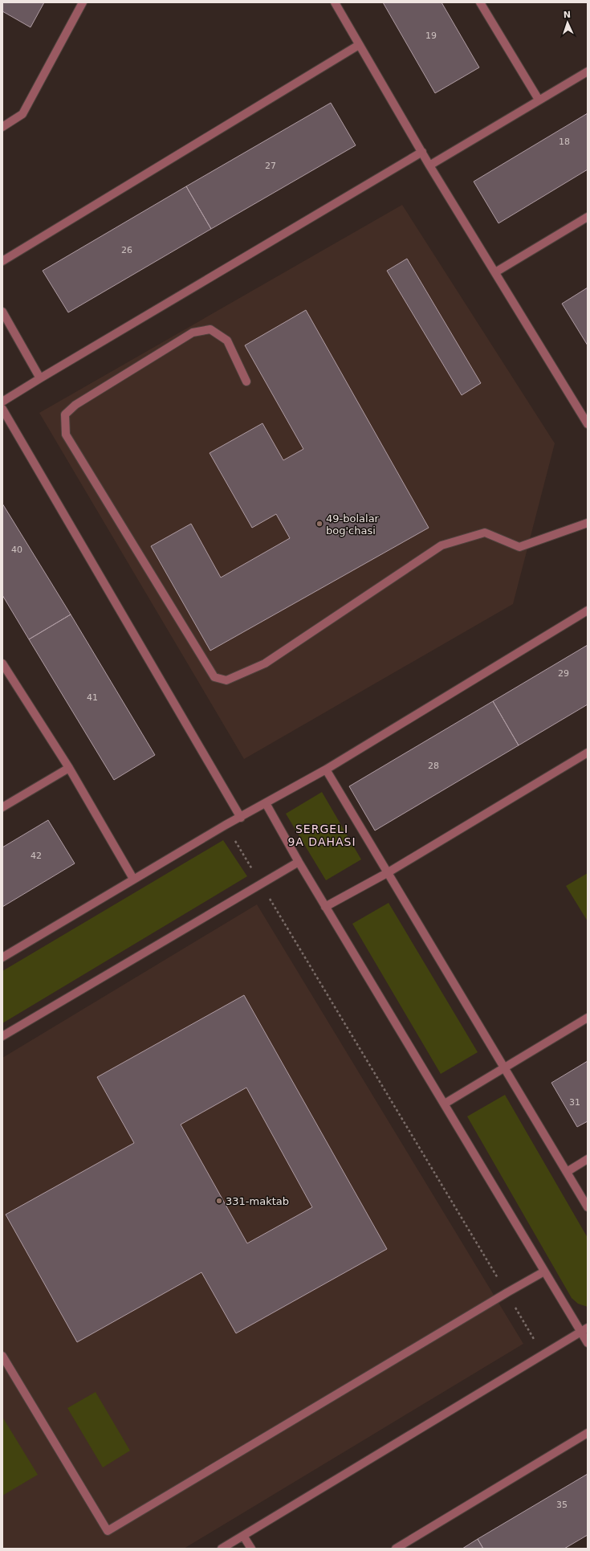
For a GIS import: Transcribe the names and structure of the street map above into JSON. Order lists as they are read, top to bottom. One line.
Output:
{"districts":["SERGELI 9A DAHASI"],"places":["49-bolalar bog'chasi","331-maktab"],"house_numbers":["19","18","27","26","40","29","41","28","42","31","35"],"north":"top"}
